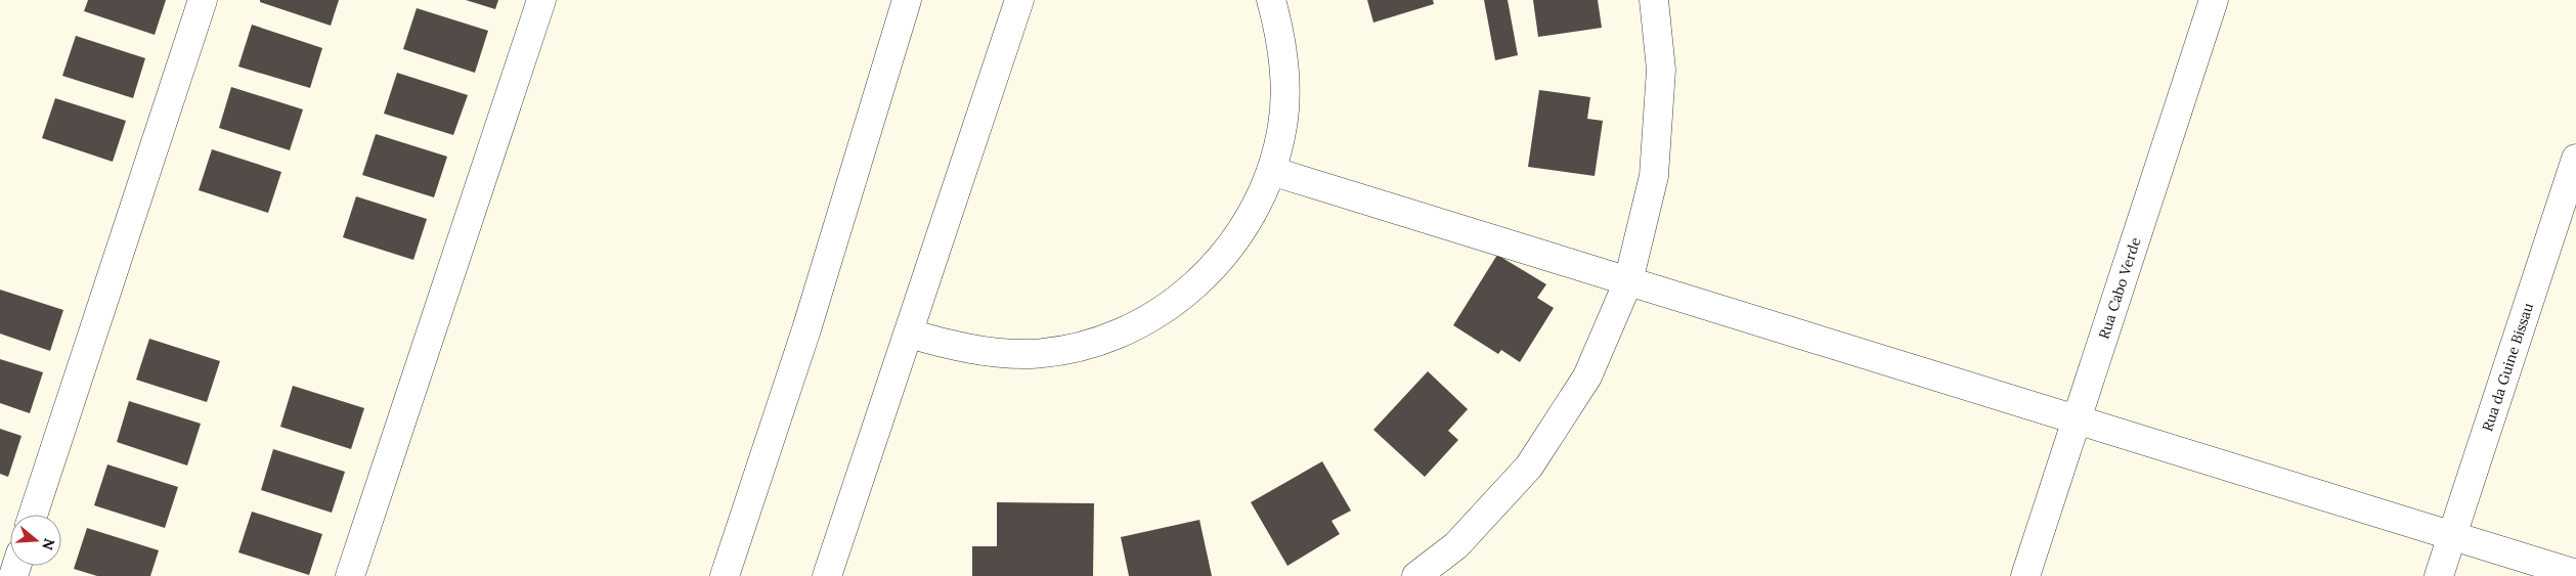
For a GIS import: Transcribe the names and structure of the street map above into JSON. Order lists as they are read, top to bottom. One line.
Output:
{"streets":{"street":["Rua Cabo Verde","Rua da Guine Bissau"]},"north":"right"}
